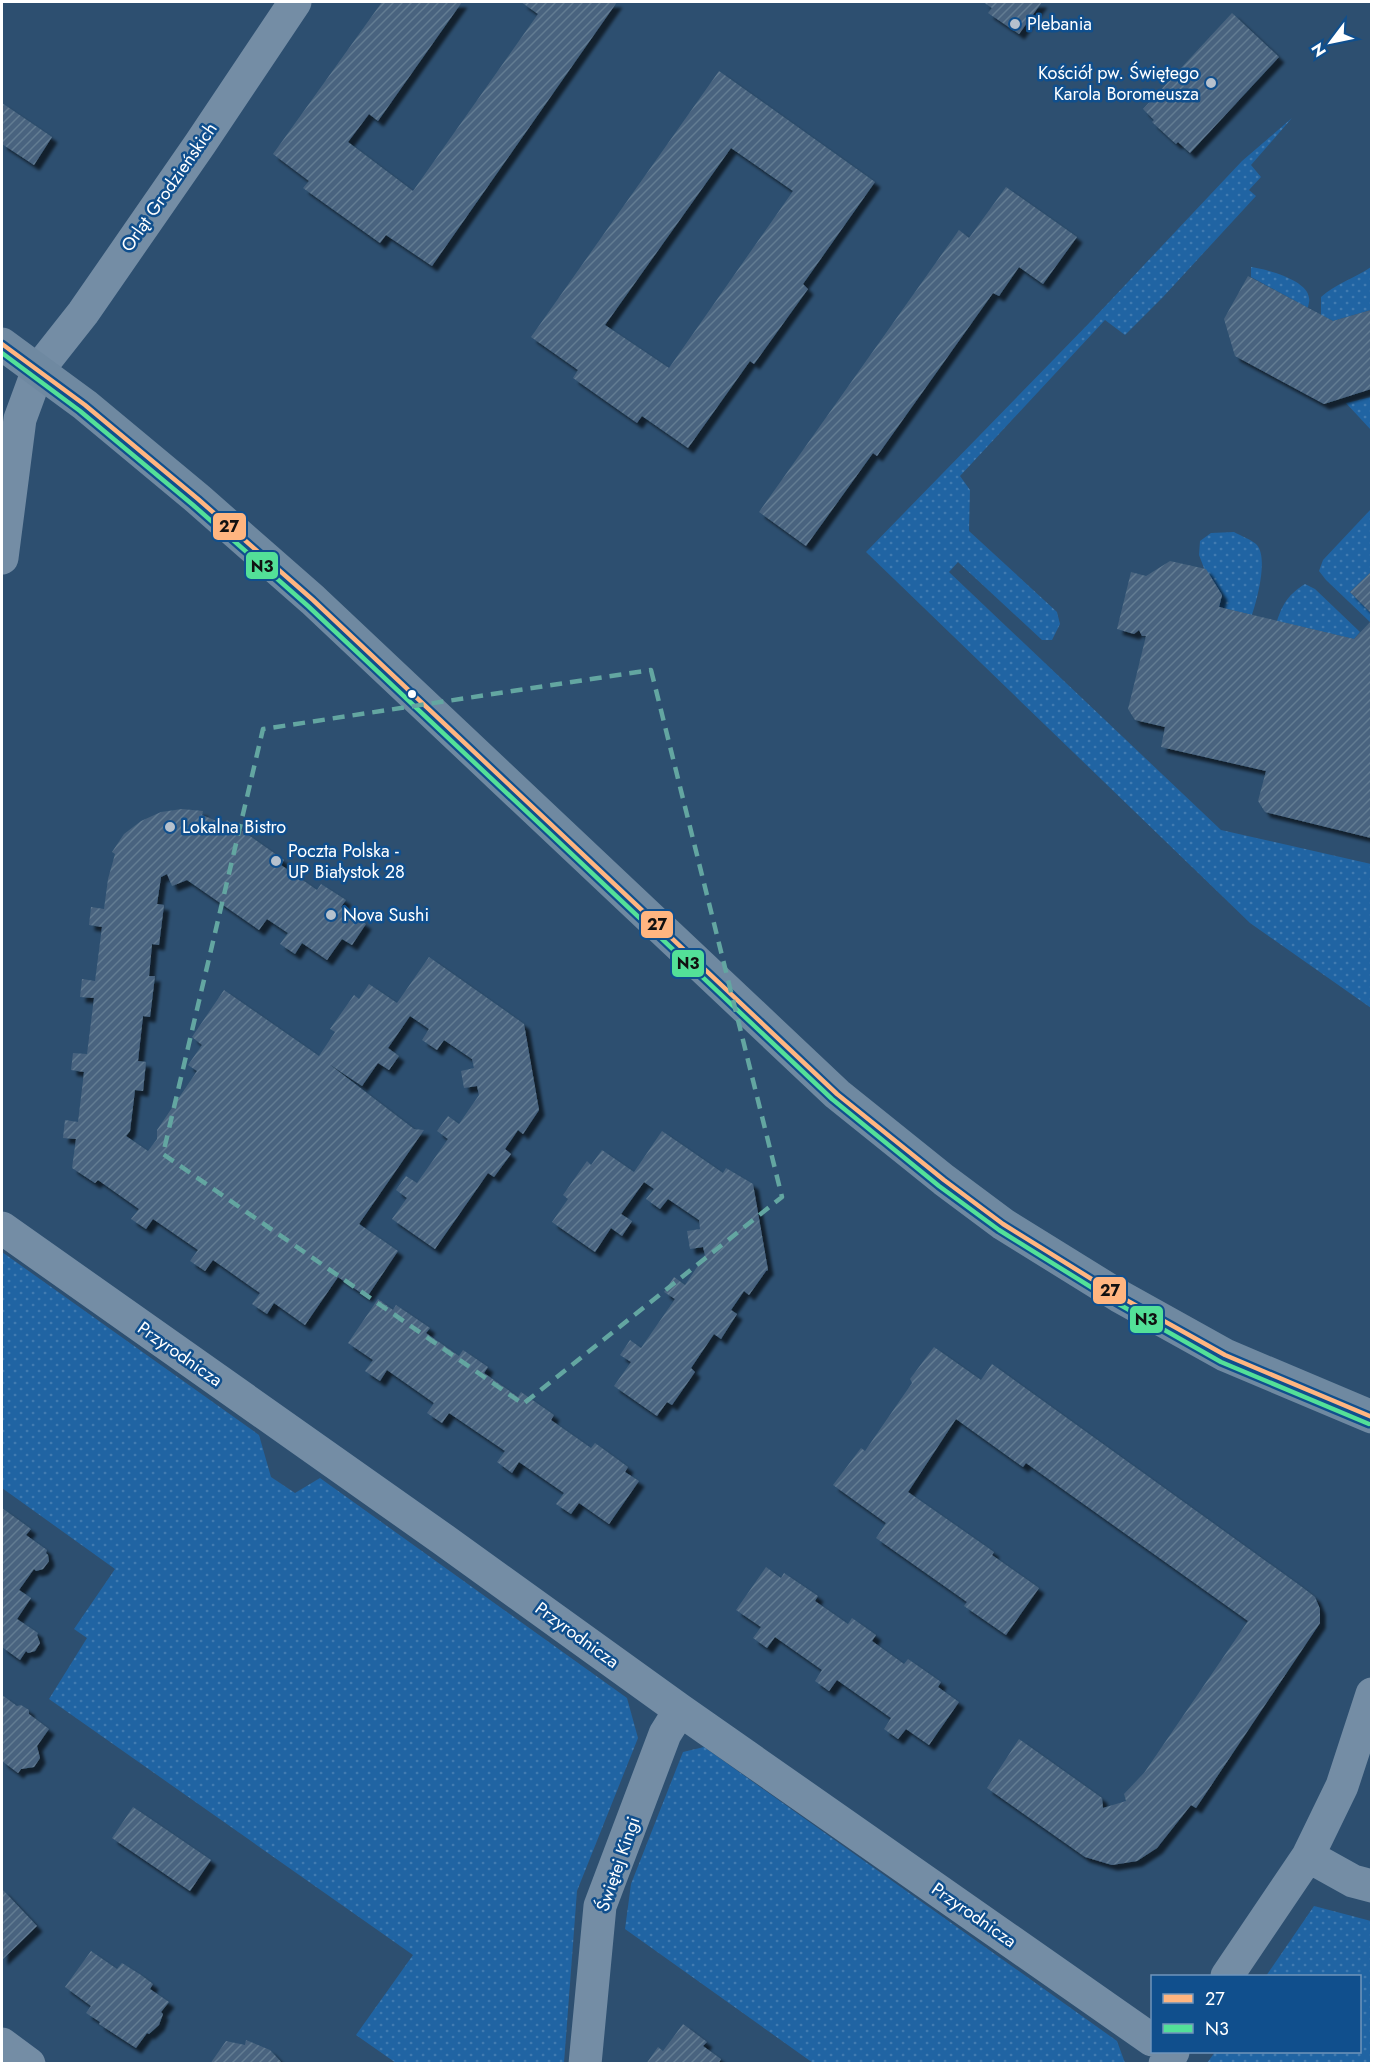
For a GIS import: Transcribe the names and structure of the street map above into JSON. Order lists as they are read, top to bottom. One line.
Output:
{"streets":{"street":["Orląt Grodzieńskich","Przyrodnicza","Świętej Kingi"]},"crossings":[["Przyrodnicza","Świętej Kingi"]],"places":["Plebania","Kościół pw. Świętego Karola Boromeusza","Lokalna Bistro","Poczta Polska - UP Białystok 28","Nova Sushi"],"lines":["transit line 27","transit line N3"],"legend":["27","N3"],"north":"bottom left"}
